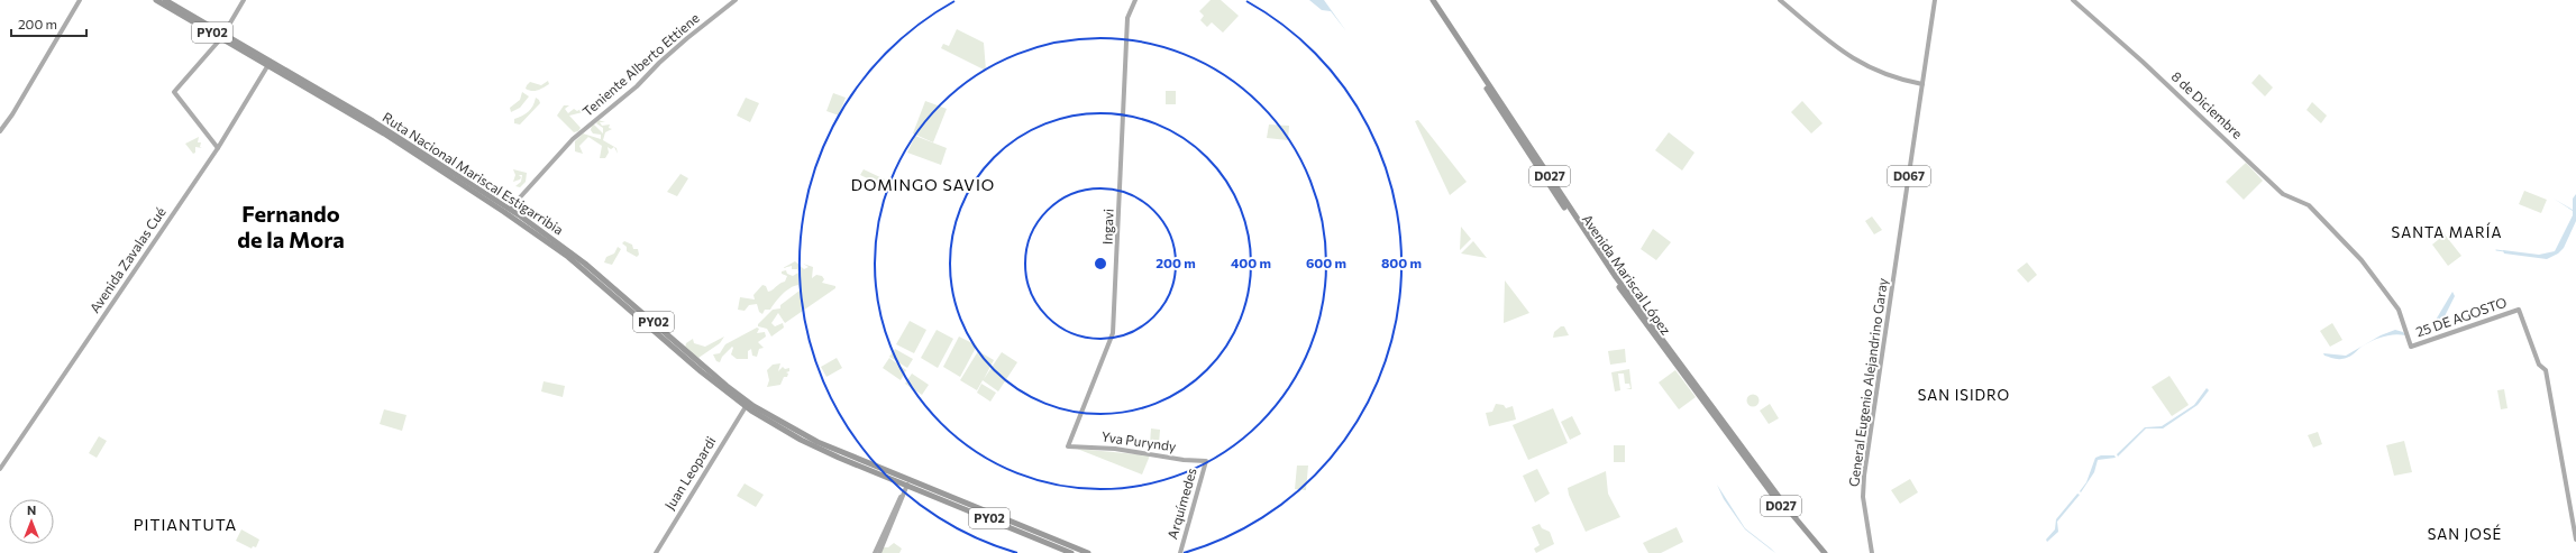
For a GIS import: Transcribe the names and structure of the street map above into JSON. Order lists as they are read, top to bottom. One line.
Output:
{"streets":{"highway":["PY02","Ruta Nacional Mariscal Estigarribia","D027","Avenida Mariscal López"],"main road":["Teniente Alberto Ettiene","8 de Diciembre","D067","Ingavi","Avenida Zavalas Cué","25 DE AGOSTO","General Eugenio Alejandrino Garay","Yva Puryndy","Juan Leopardi","Arquímedes"]},"crossings":[["Teniente Alberto Ettiene","Ruta Nacional Mariscal Estigarribia"],["8 de Diciembre","25 DE AGOSTO"],["Ruta Nacional Mariscal Estigarribia","Avenida Zavalas Cué"],["Ruta Nacional Mariscal Estigarribia","Juan Leopardi"],["D067","General Eugenio Alejandrino Garay"],["Ingavi","Yva Puryndy"],["Yva Puryndy","Arquímedes"]],"districts":["DOMINGO SAVIO","Fernando de la Mora","SANTA MARÍA","SAN ISIDRO","PITIANTUTA","SAN JOSÉ"],"scale_bar":"200 m","north":"top","rings":["200 m","400 m","600 m","800 m"]}
